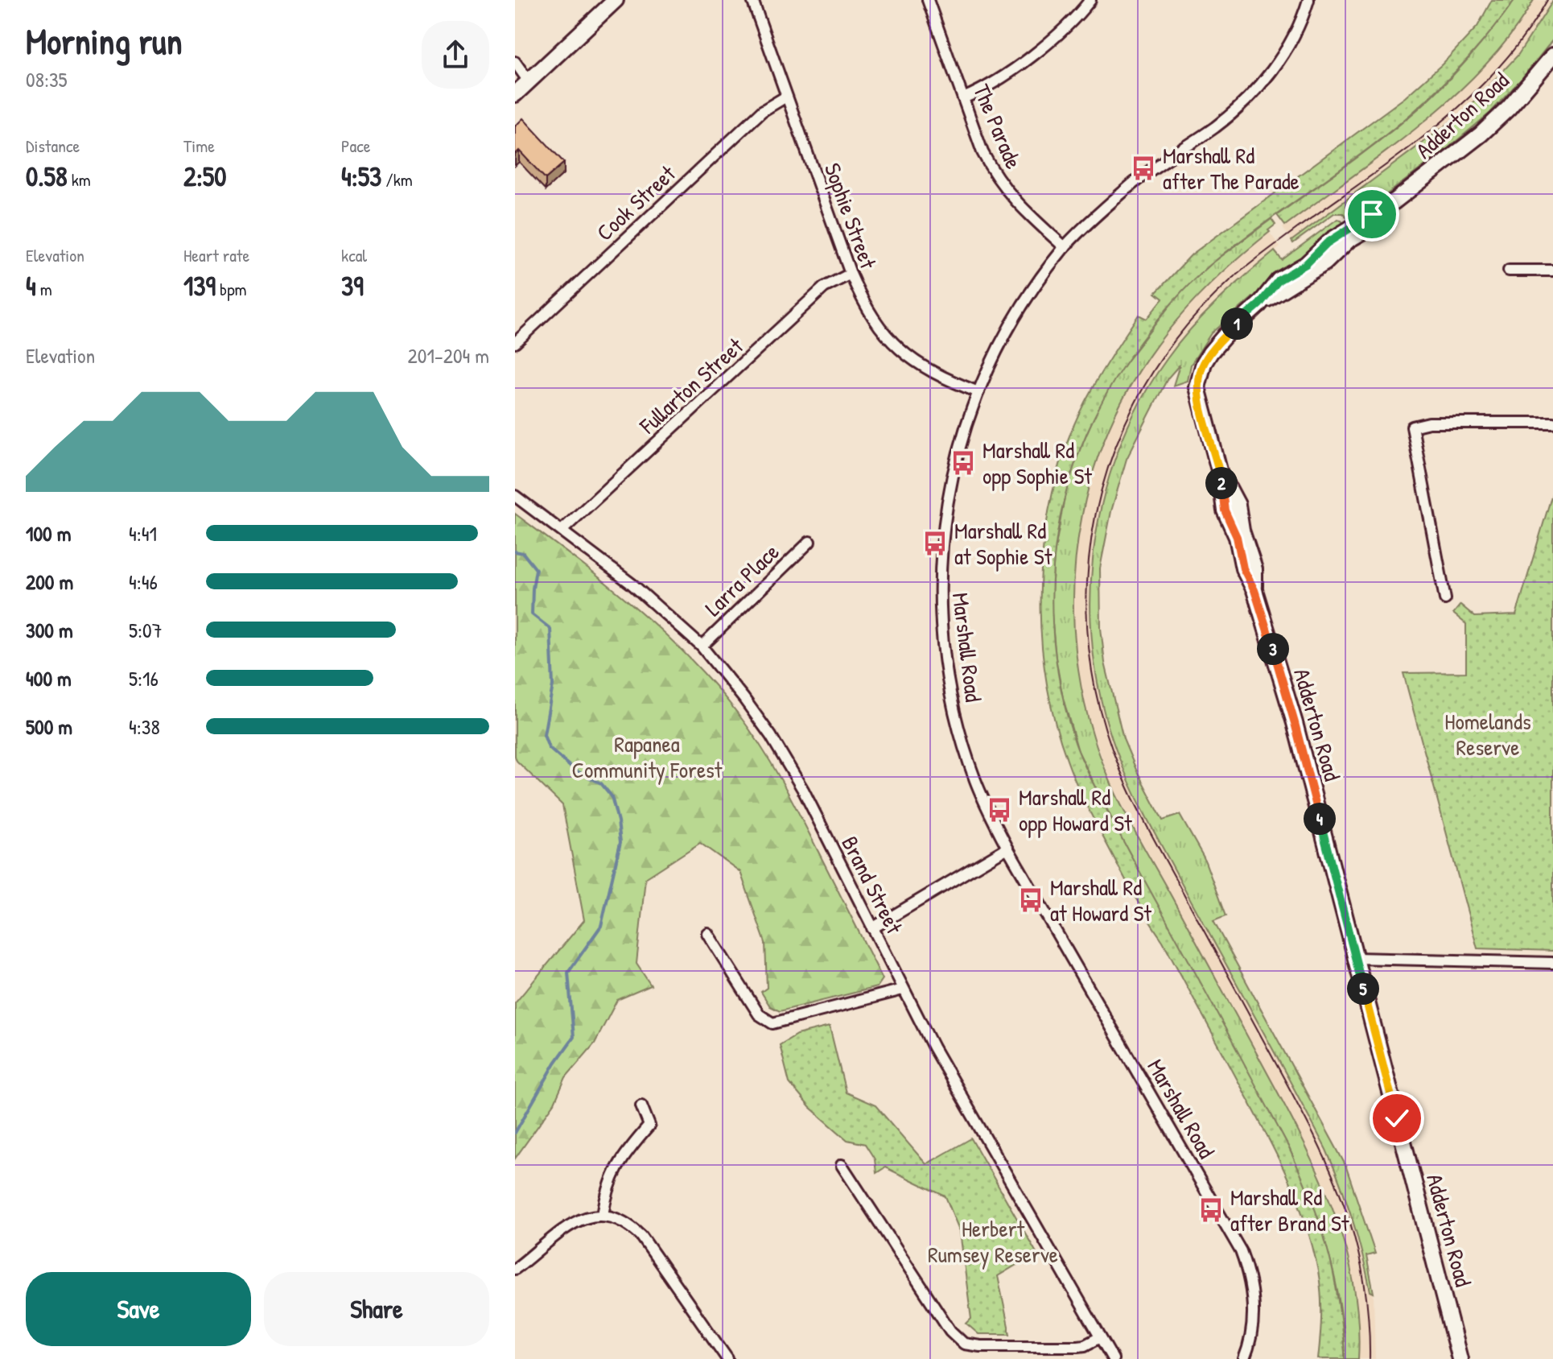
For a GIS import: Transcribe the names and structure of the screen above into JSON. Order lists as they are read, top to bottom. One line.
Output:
{"streets":{"main road":["Adderton Road"],"street":["The Parade","Cook Street","Sophie Street","Fullarton Street","Larra Place","Marshall Road","Brand Street"]},"crossings":[["The Parade","Marshall Road"],["Cook Street","Sophie Street"],["Sophie Street","Fullarton Street"],["Sophie Street","Marshall Road"],["Fullarton Street","Brand Street"],["Larra Place","Brand Street"]],"parks":["Homelands Reserve","Rapanea Community Forest","Herbert Rumsey Reserve"],"places":{"bus stop":["Marshall Rd after The Parade","Marshall Rd opp Sophie St","Marshall Rd at Sophie St","Marshall Rd opp Howard St","Marshall Rd at Howard St","Marshall Rd after Brand St"]},"page":{"heading":["Morning run","08:35"],"stats":[["Distance","0.58 km"],["Time","2:50"],["Pace","4:53 /km"],["Elevation","4 m"],["Heart rate","139 bpm"],["kcal","39"]],"pins":["1","2","3","4","5"],"chart":["Elevation","201–204 m"],"list":[{"name":"100 m","note":"4:41"},{"name":"200 m","note":"4:46"},{"name":"300 m","note":"5:07"},{"name":"400 m","note":"5:16"},{"name":"500 m","note":"4:38"}],"buttons":["Save","Share"]}}
